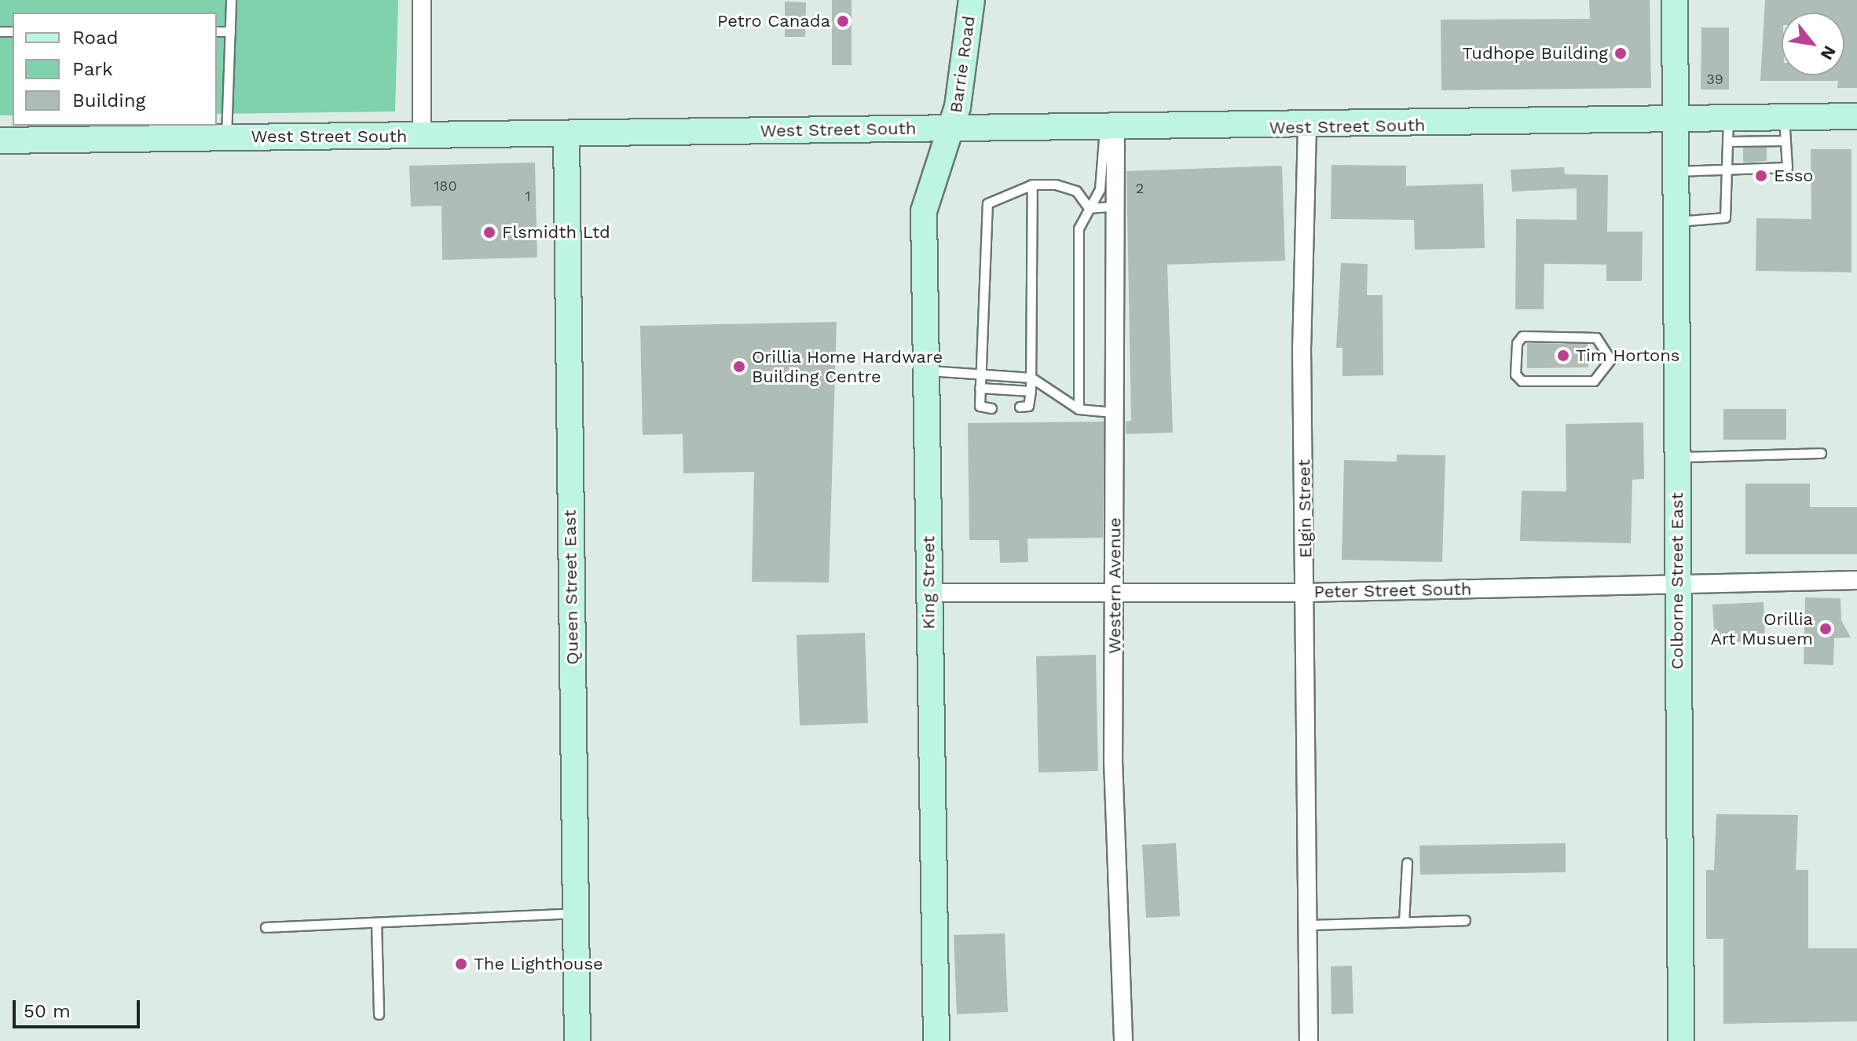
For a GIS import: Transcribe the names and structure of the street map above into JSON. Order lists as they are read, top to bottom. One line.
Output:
{"streets":{"street":["Barrie Road","West Street South","Elgin Street","Colborne Street East","King Street","Western Avenue","Queen Street East","Peter Street South"]},"crossings":[["Barrie Road","West Street South"],["Barrie Road","King Street"],["West Street South","Elgin Street"],["West Street South","Colborne Street East"],["West Street South","King Street"],["West Street South","Western Avenue"],["West Street South","Queen Street East"],["Elgin Street","Peter Street South"],["Colborne Street East","Peter Street South"],["King Street","Peter Street South"],["Western Avenue","Peter Street South"]],"places":["Petro Canada","Tudhope Building","Esso","Flsmidth Ltd","Tim Hortons","Orillia Home Hardware Building Centre","Orillia Art Musuem","The Lighthouse"],"house_numbers":["39","180","2","1"],"legend":["Road","Park","Building"],"scale_bar":"50 m","north":"bottom right"}
